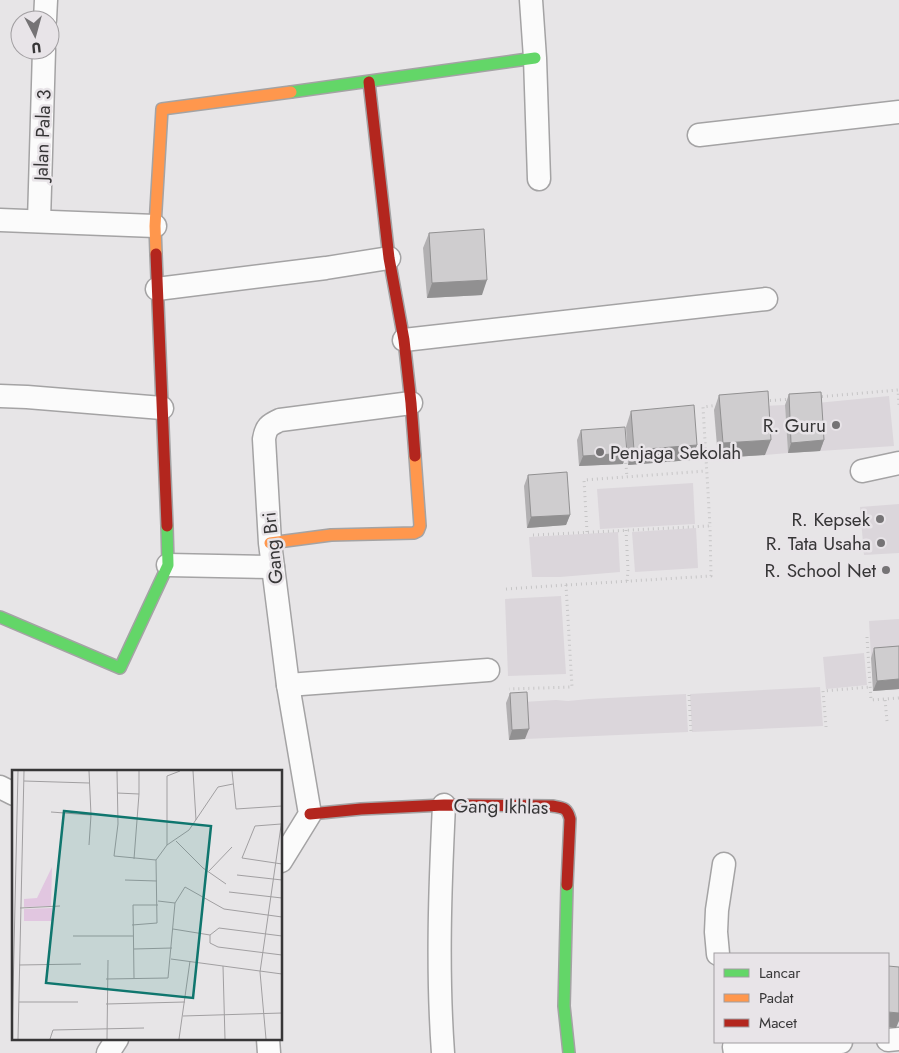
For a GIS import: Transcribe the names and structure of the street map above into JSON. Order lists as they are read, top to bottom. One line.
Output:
{"streets":{"street":["Jalan Pala 3","Gang Bri","Gang Ikhlas"]},"crossings":[["Gang Bri","Gang Ikhlas"]],"places":["R. Guru","Penjaga Sekolah","R. Kepsek","R. Tata Usaha","R. School Net"],"legend":["Lancar","Padat","Macet"],"north":"bottom"}
